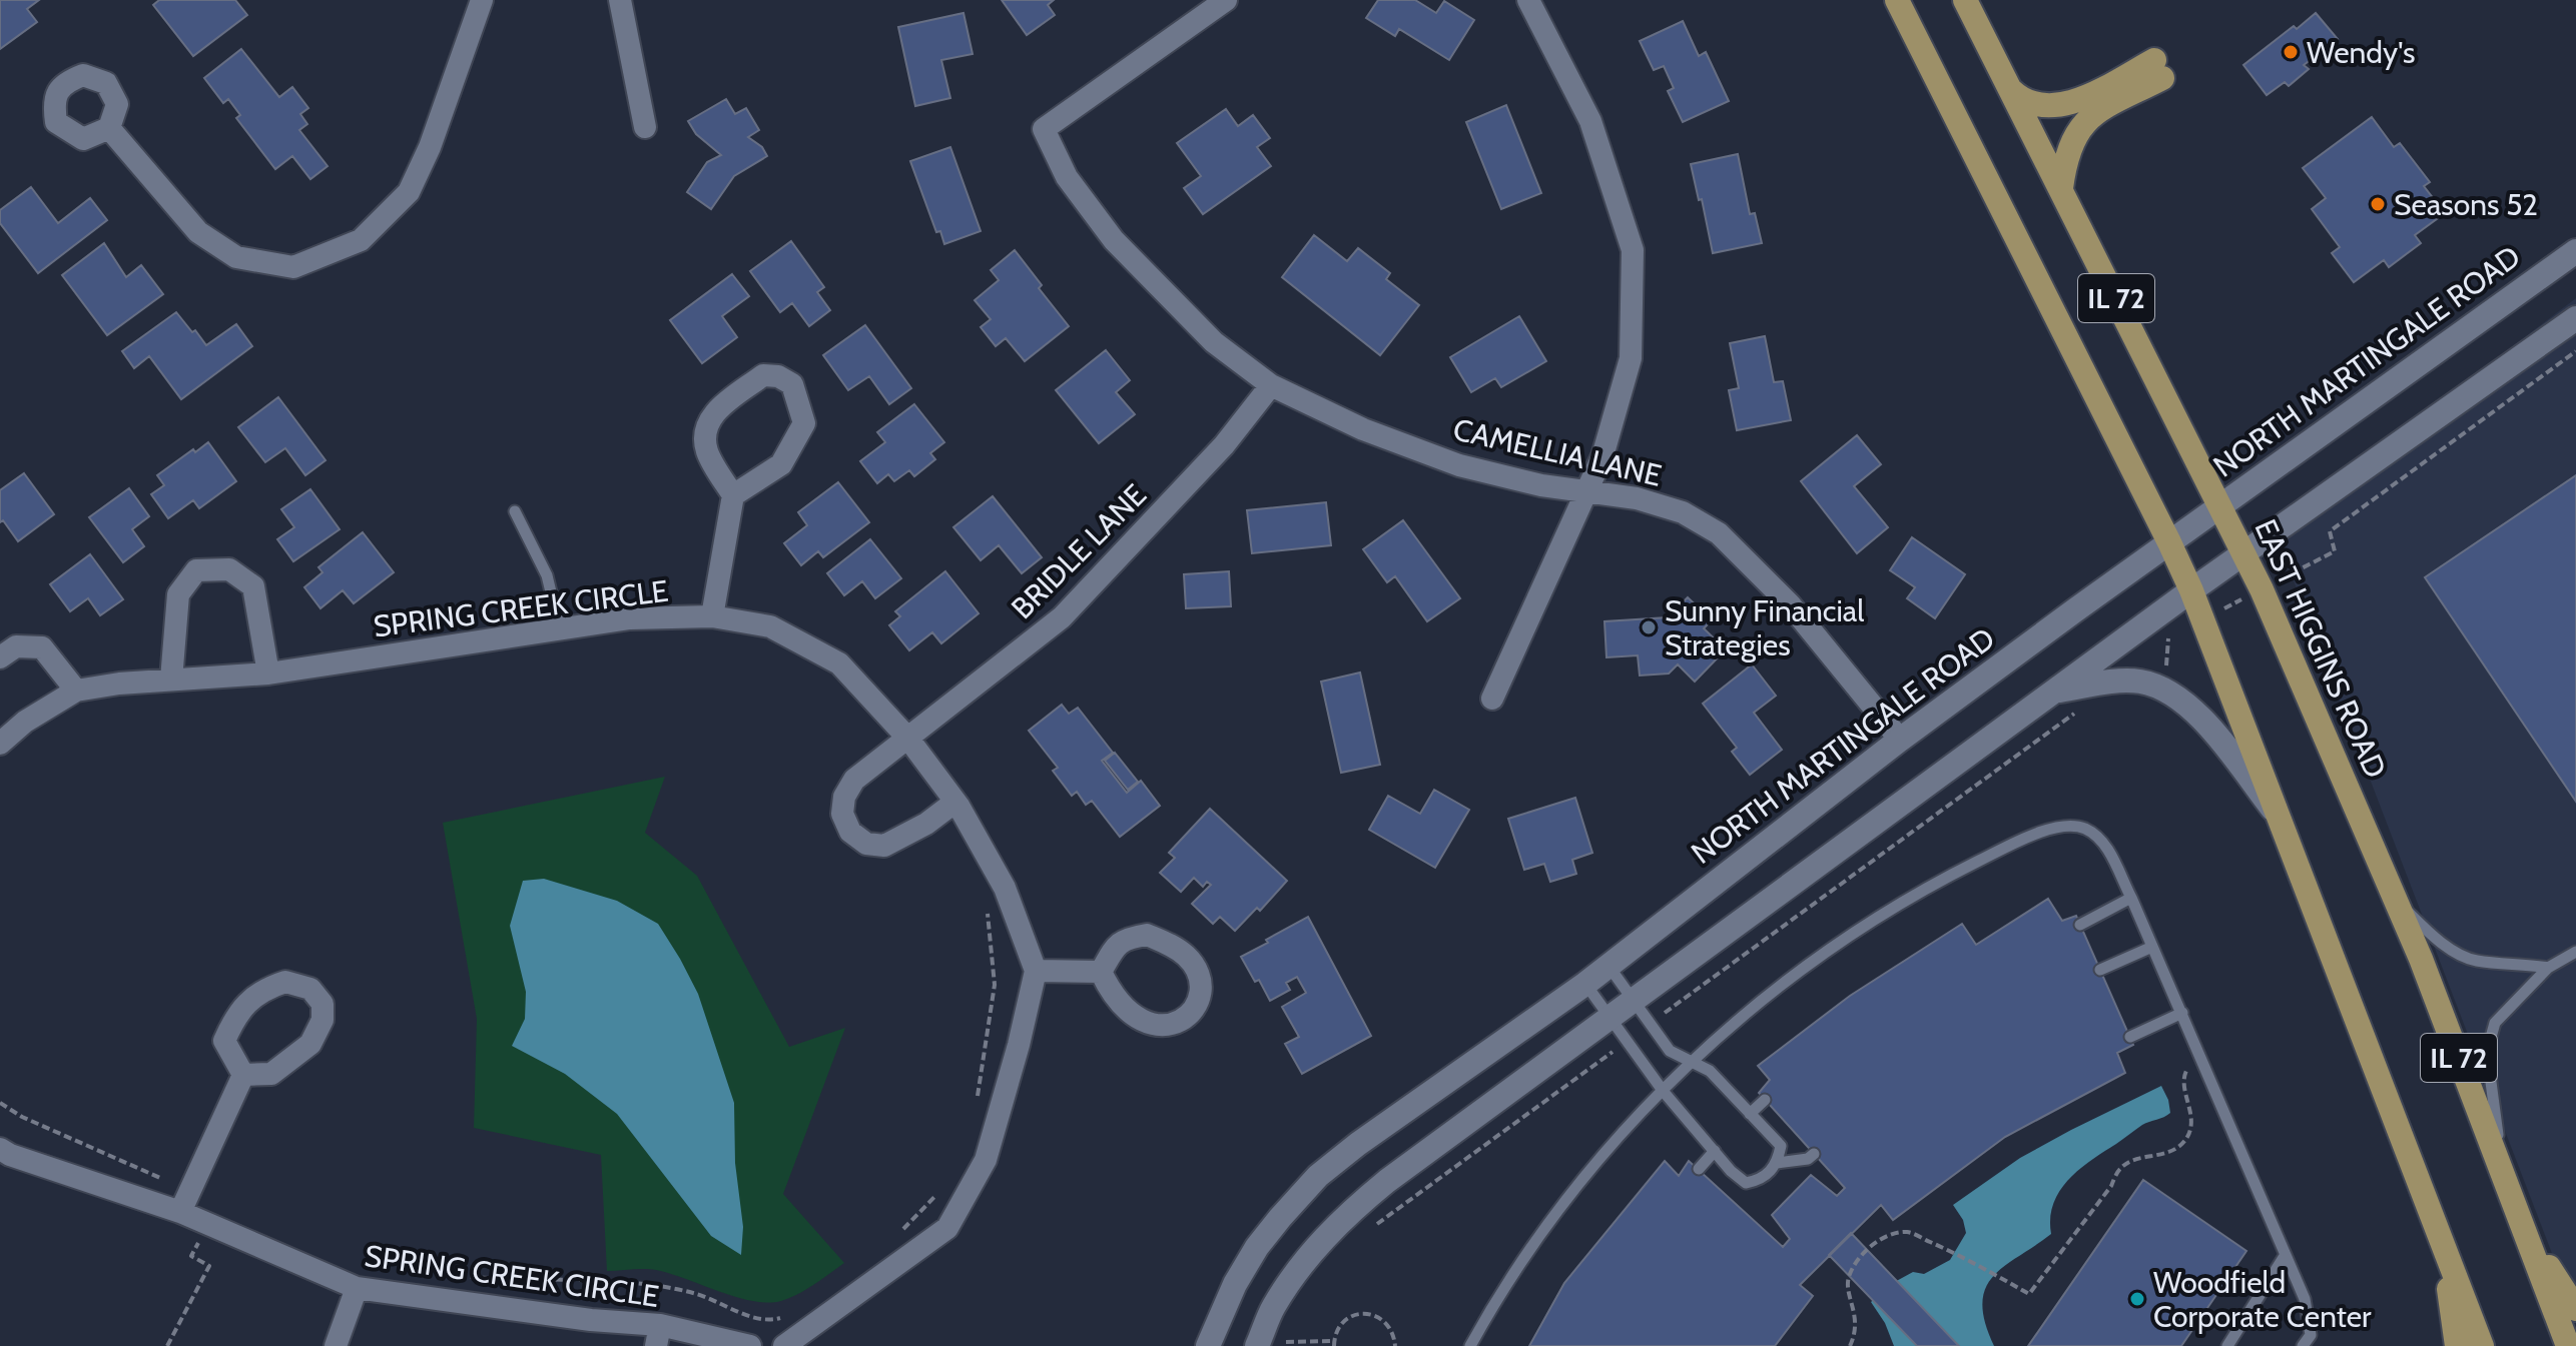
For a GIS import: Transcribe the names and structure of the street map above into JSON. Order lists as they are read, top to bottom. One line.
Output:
{"streets":{"main road":["IL 72","EAST HIGGINS ROAD"],"street":["NORTH MARTINGALE ROAD","CAMELLIA LANE","BRIDLE LANE","SPRING CREEK CIRCLE"]},"crossings":[["IL 72","NORTH MARTINGALE ROAD"],["NORTH MARTINGALE ROAD","CAMELLIA LANE"],["NORTH MARTINGALE ROAD","EAST HIGGINS ROAD"],["CAMELLIA LANE","BRIDLE LANE"],["BRIDLE LANE","SPRING CREEK CIRCLE"]],"places":["Wendy's","Seasons 52","Sunny Financial Strategies","Woodfield Corporate Center"]}
